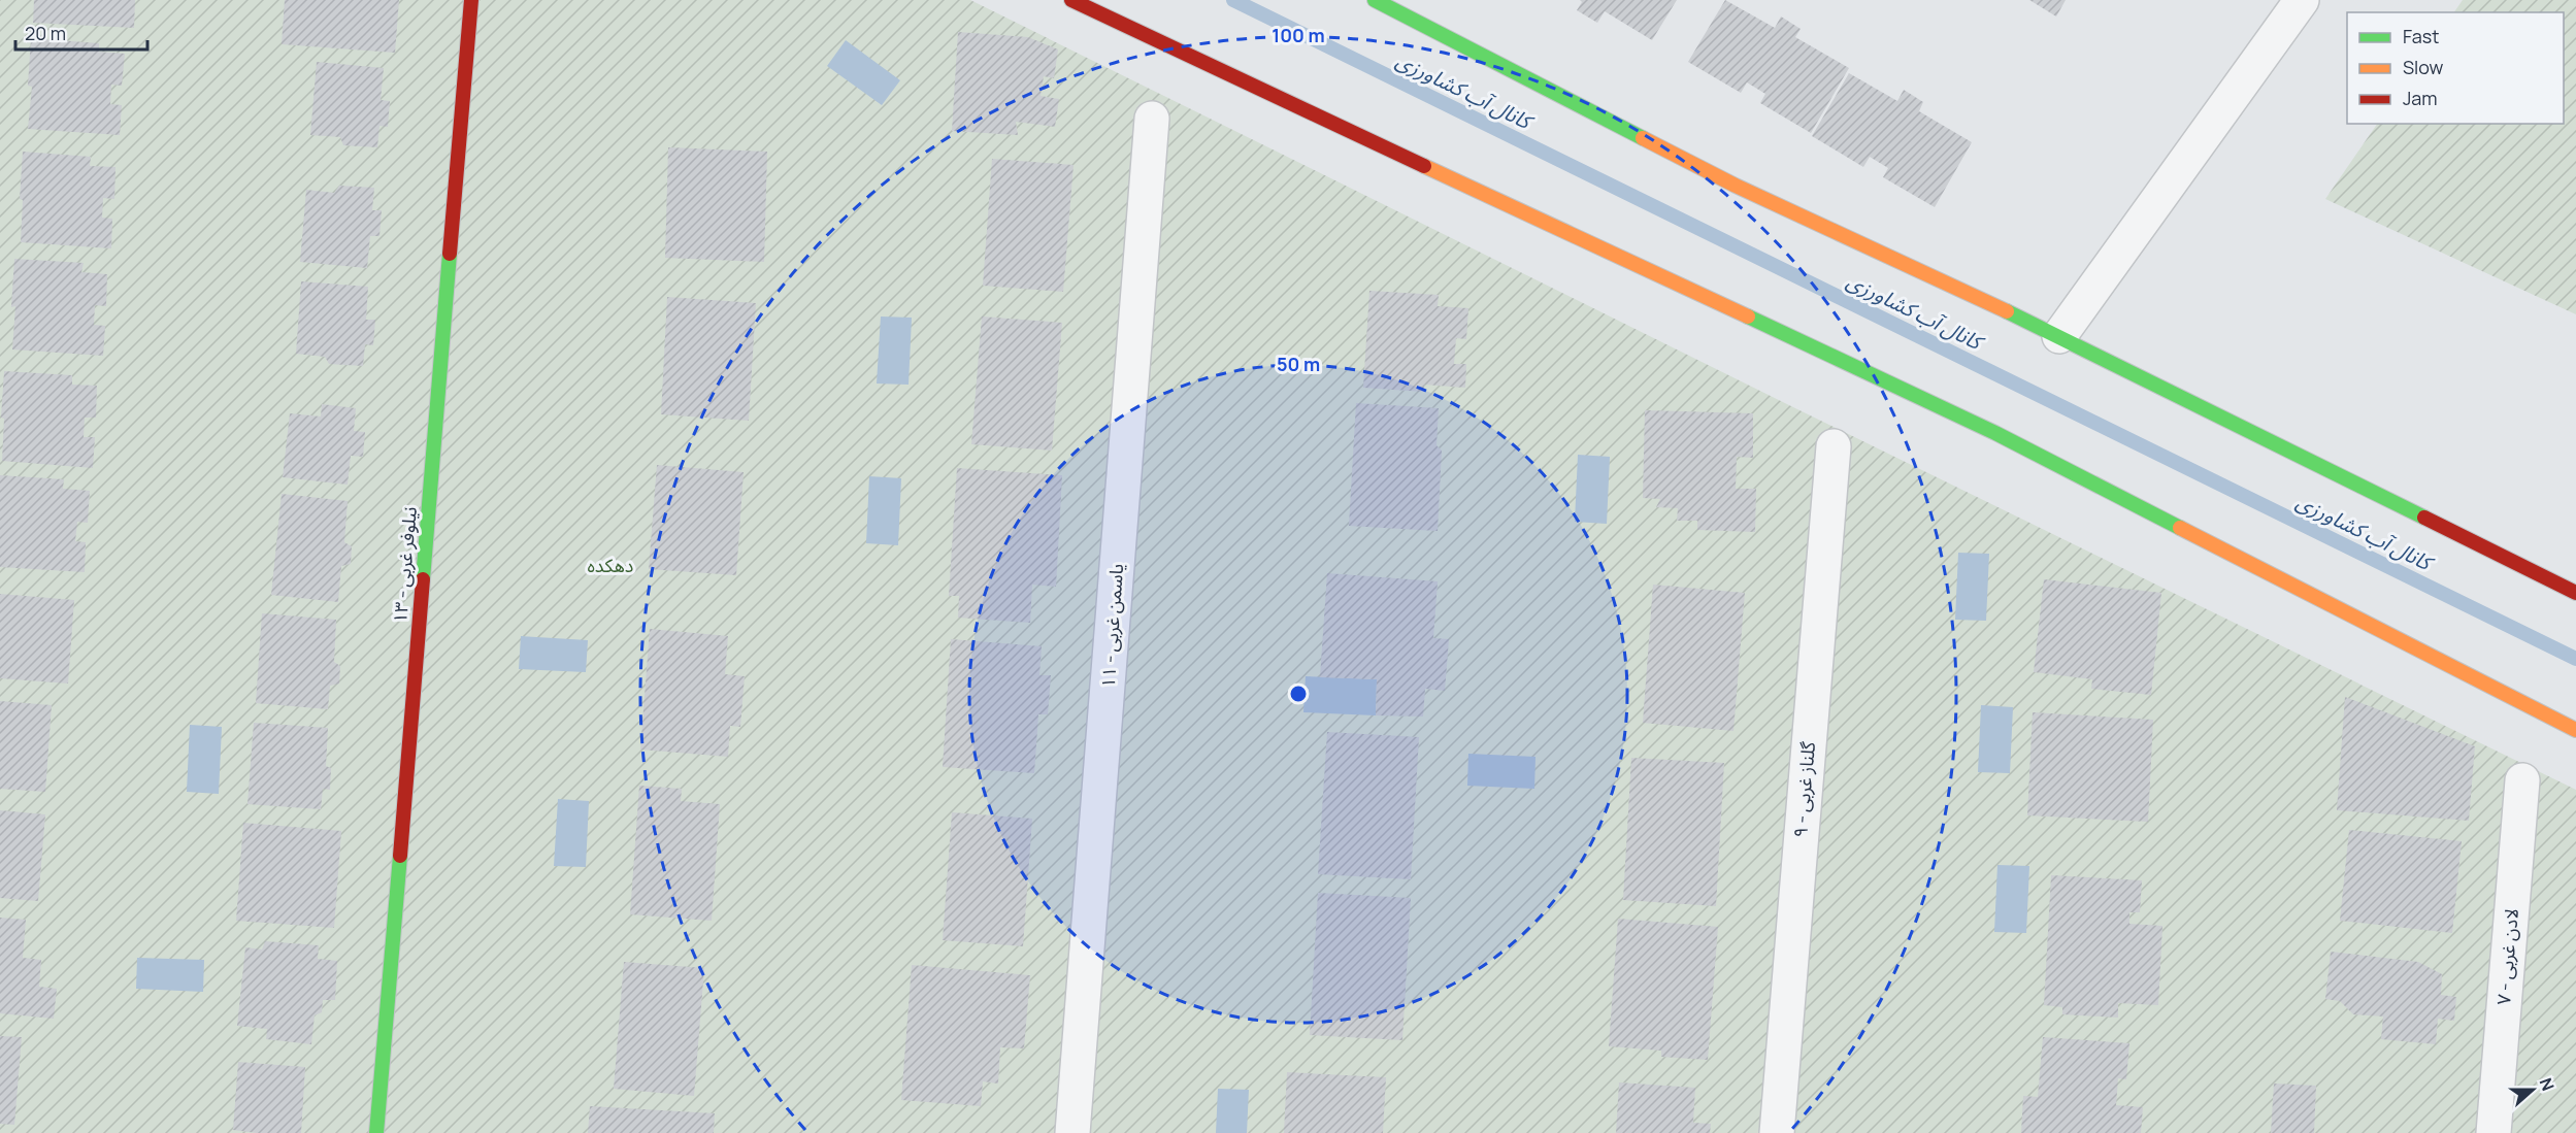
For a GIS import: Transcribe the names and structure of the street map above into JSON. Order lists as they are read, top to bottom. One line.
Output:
{"streets":{"street":["نیلوفر غربی - ۱۳","یاسمن غربی - ۱۱","گلناز غربی - ۹","لادن غربی - ۷"]},"water":["کانال آب کشاورزی"],"parks":["دهکده"],"legend":["Fast","Slow","Jam"],"scale_bar":"20 m","north":"right","rings":["100 m","50 m"]}
